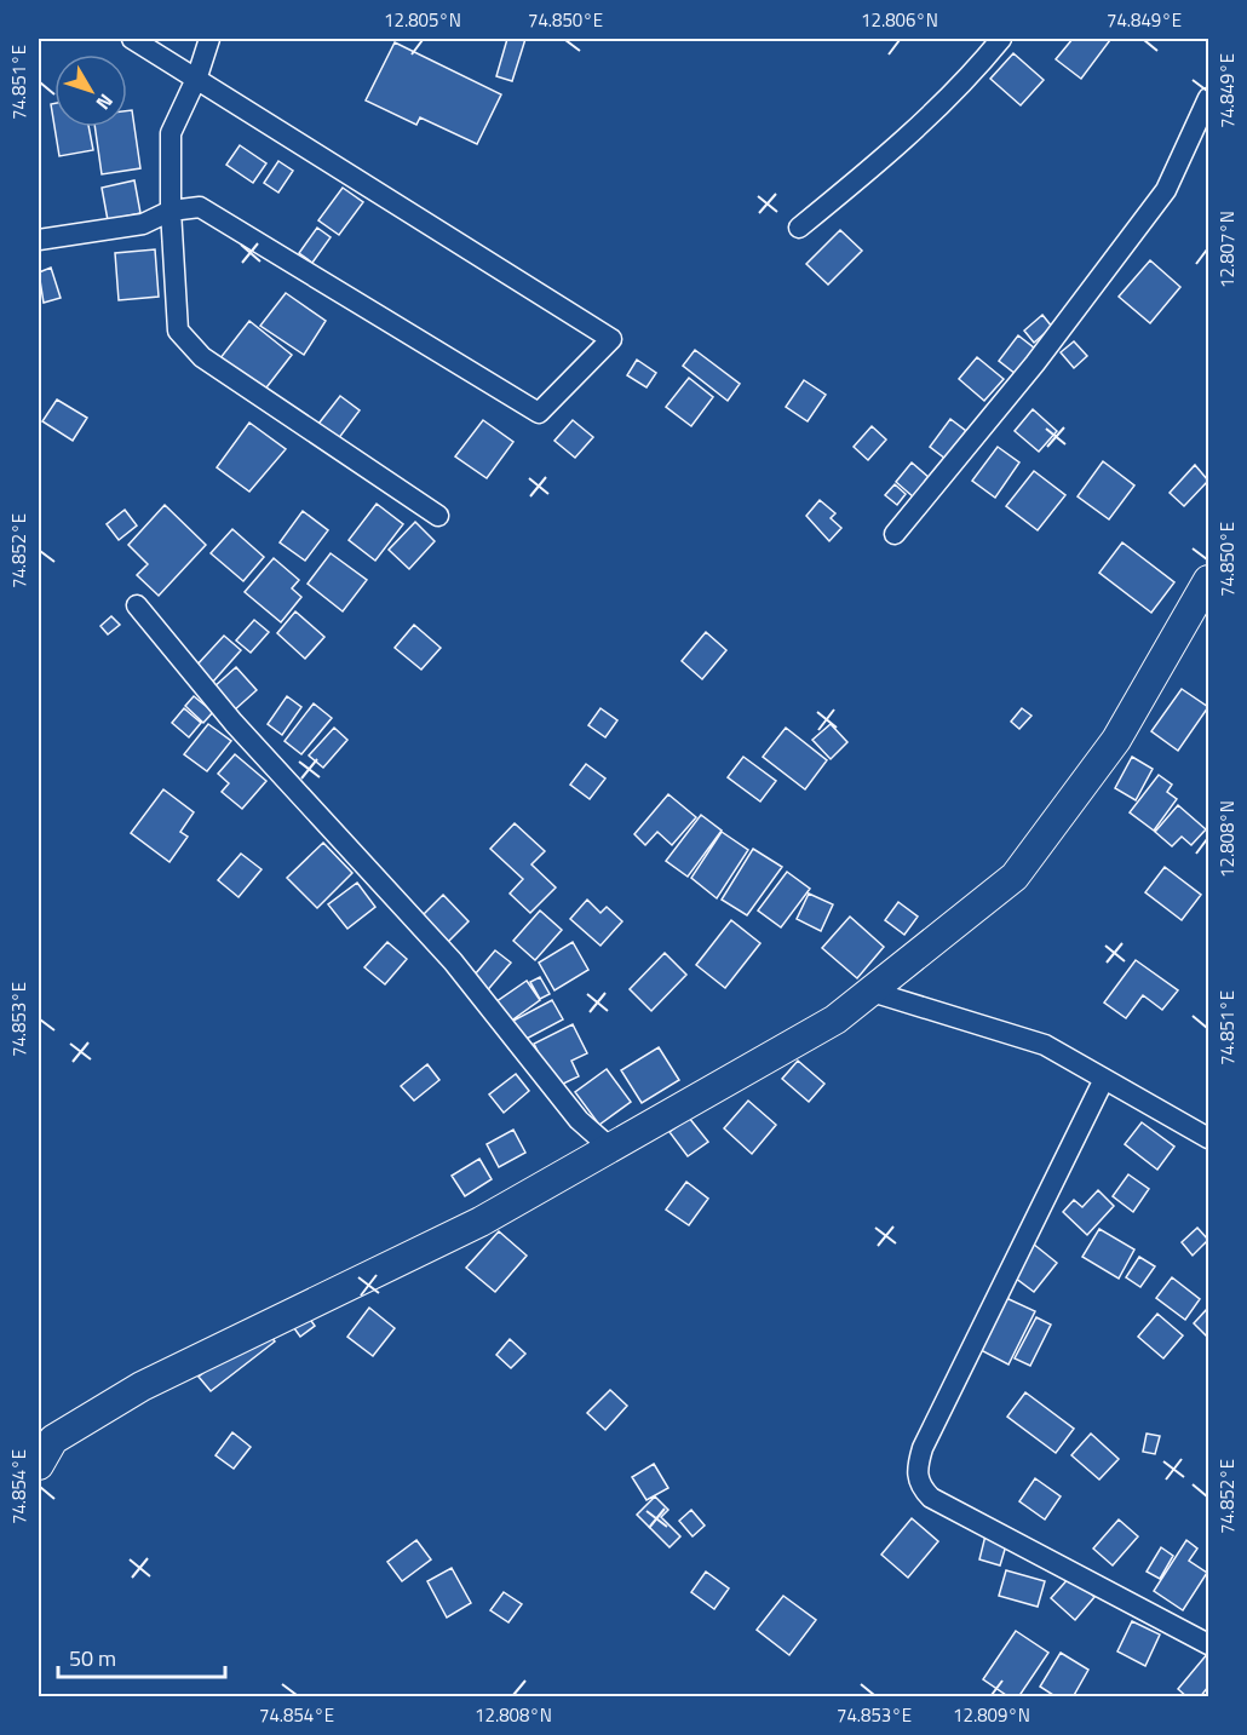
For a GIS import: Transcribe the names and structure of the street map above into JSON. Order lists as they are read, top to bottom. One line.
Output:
{"scale_bar":"50 m","north":"bottom right","coordinates":["12.805°N","74.850°E","12.806°N","74.849°E","74.851°E","12.807°N","74.852°E","12.808°N","74.853°E","74.854°E","12.809°N"]}
